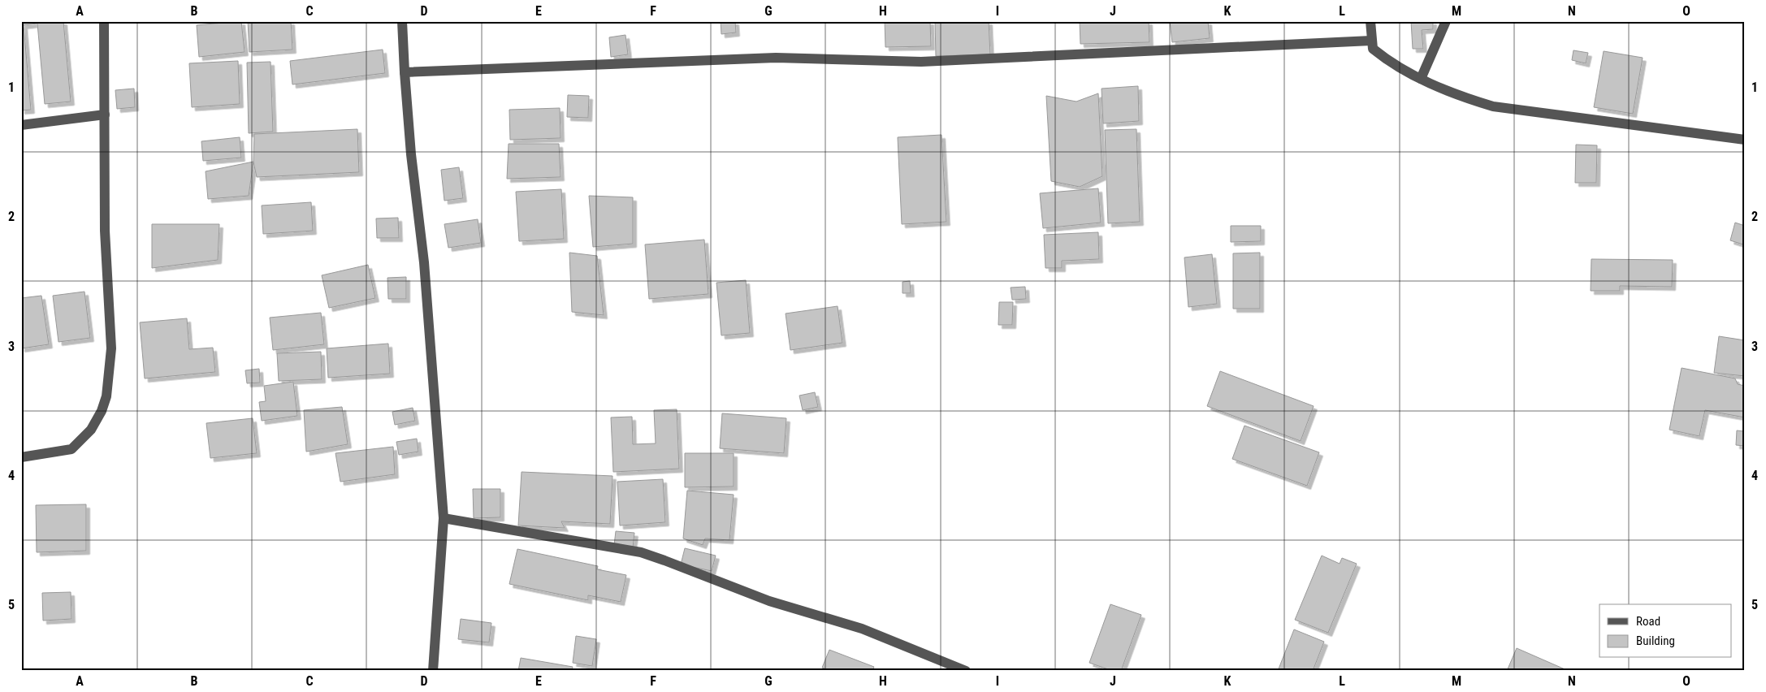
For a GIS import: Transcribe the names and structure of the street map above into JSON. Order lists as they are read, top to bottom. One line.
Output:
{"legend":["Road","Building"],"grid":{"columns":["A","B","C","D","E","F","G","H","I","J","K","L","M","N","O"],"rows":["1","2","3","4","5"]}}
